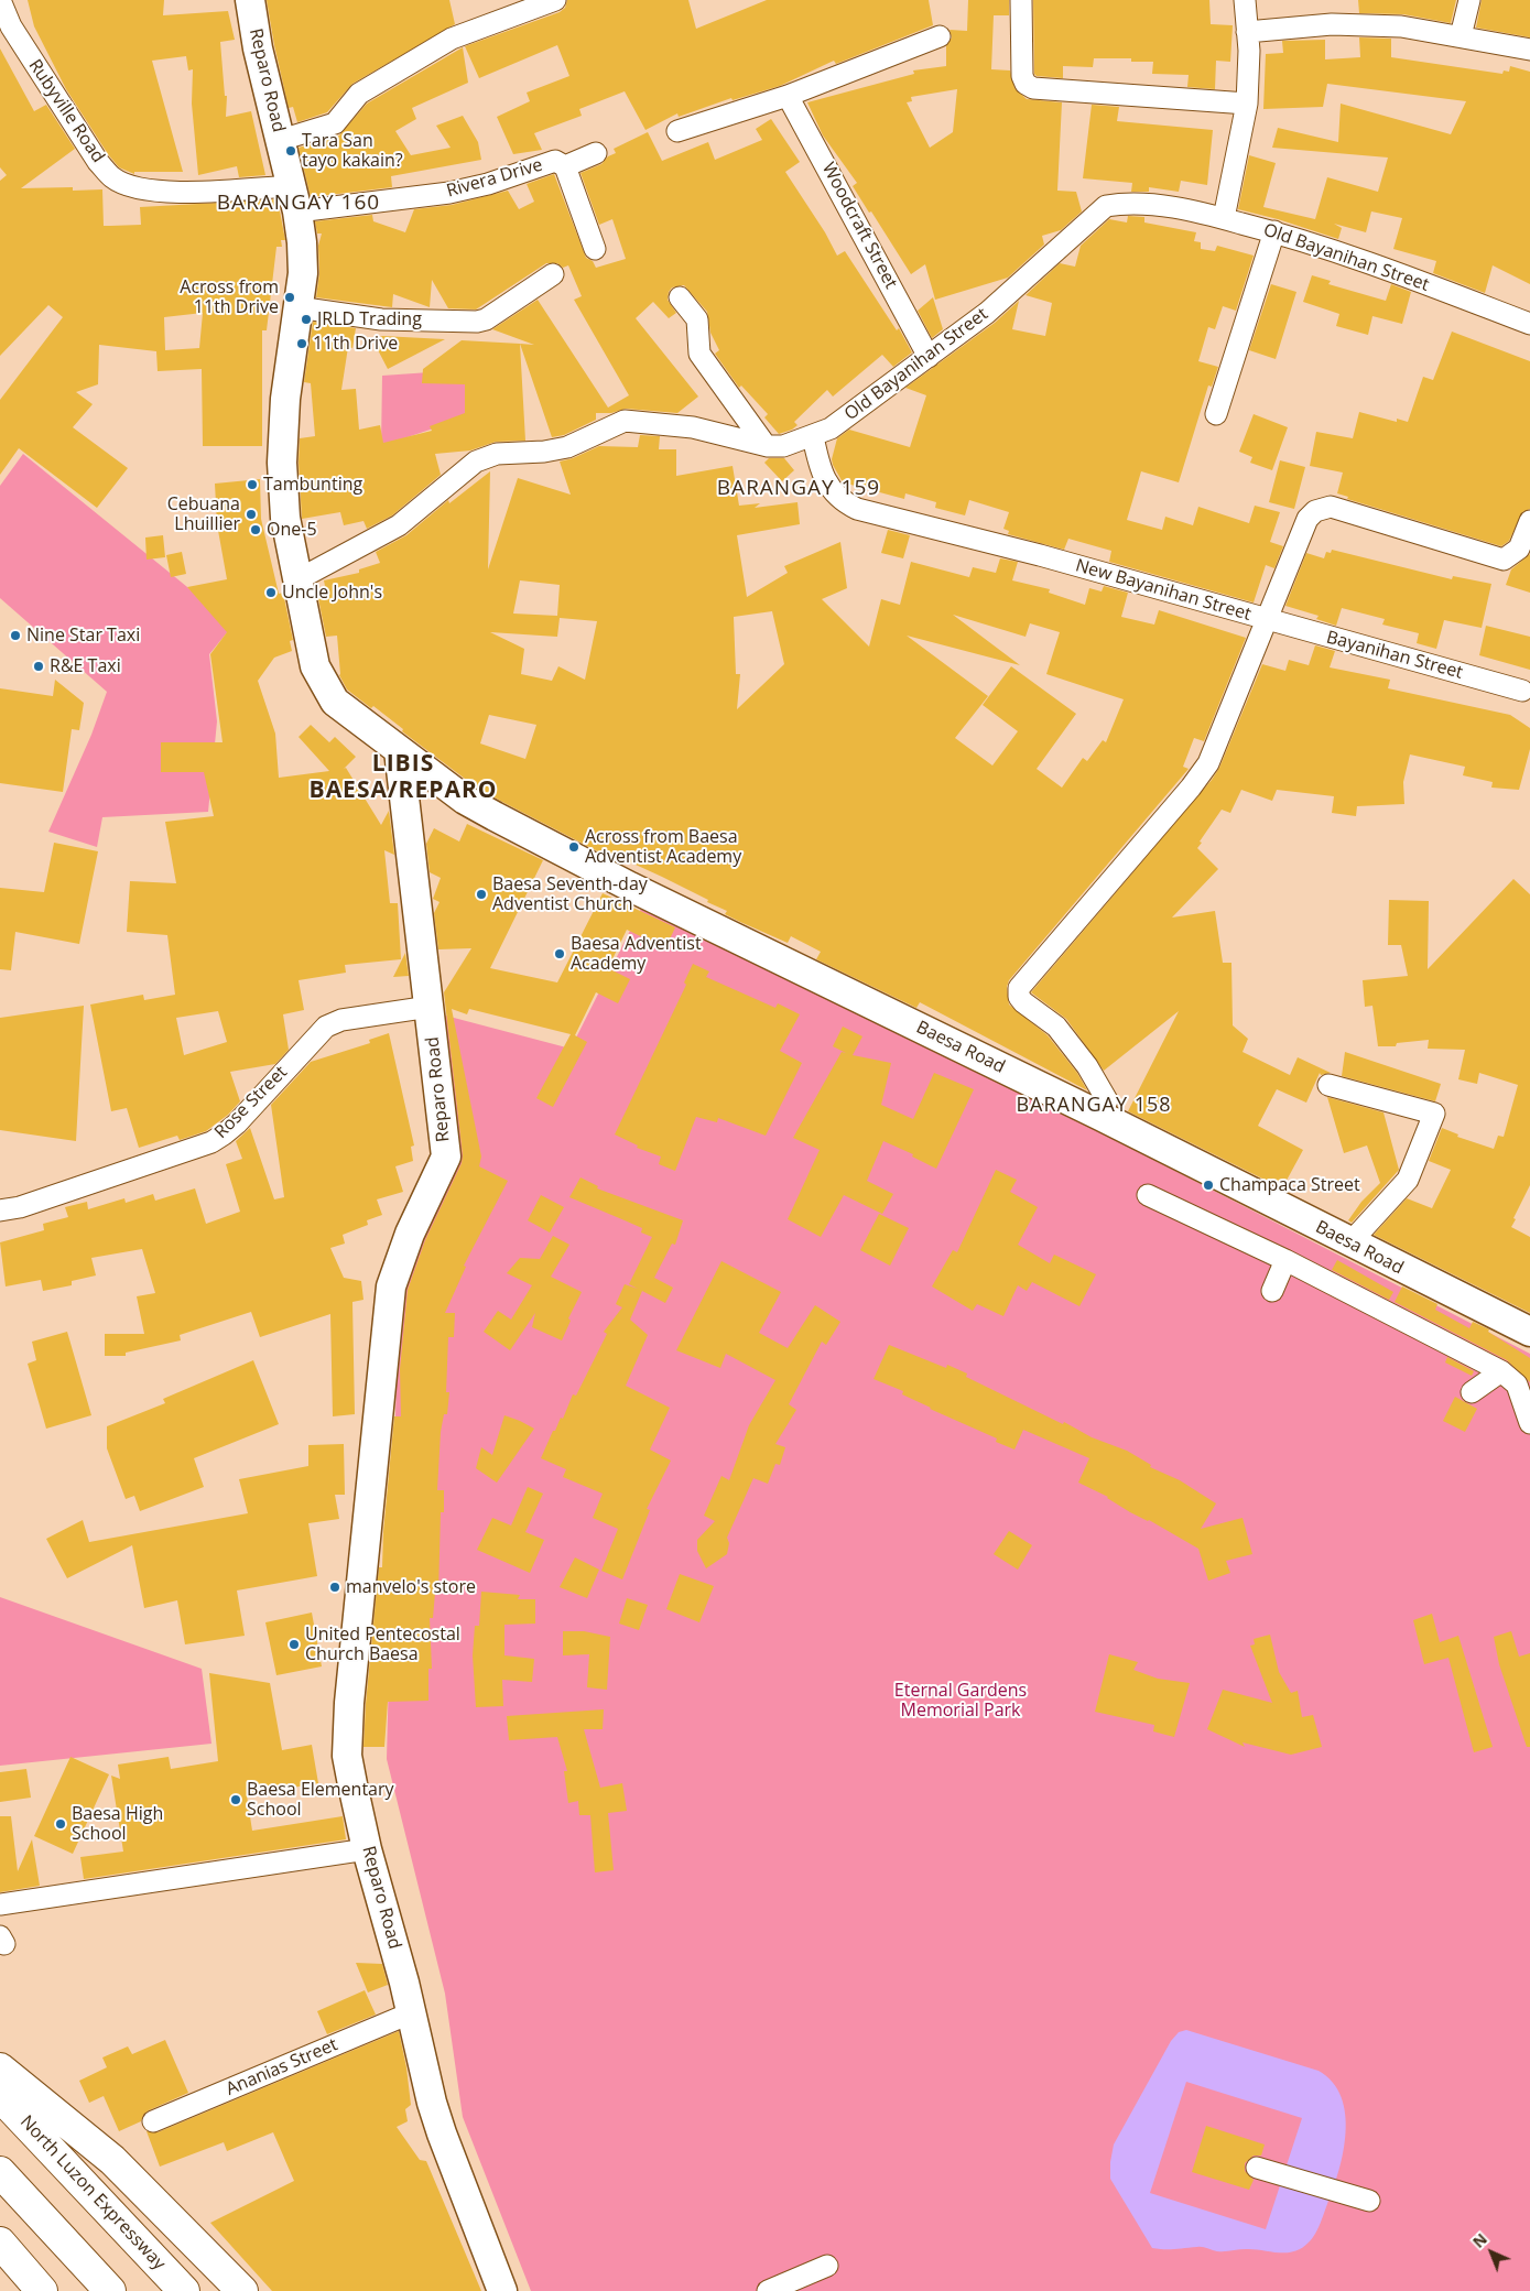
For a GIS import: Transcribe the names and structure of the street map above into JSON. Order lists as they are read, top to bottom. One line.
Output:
{"streets":{"highway":["North Luzon Expressway"],"main road":["Reparo Road","Baesa Road"],"street":["Rubyville Road","Rivera Drive","Woodcraft Street","Old Bayanihan Street","New Bayanihan Street","Bayanihan Street","Rose Street","Ananias Street"]},"crossings":[["Reparo Road","Rubyville Road"],["Reparo Road","Rivera Drive"],["Reparo Road","Old Bayanihan Street"],["Reparo Road","Baesa Road"],["Reparo Road","Rose Street"],["Reparo Road","Ananias Street"],["Rubyville Road","Rivera Drive"],["Woodcraft Street","Old Bayanihan Street"],["Old Bayanihan Street","New Bayanihan Street"],["New Bayanihan Street","Bayanihan Street"]],"districts":["BARANGAY 160","BARANGAY 159","LIBIS BAESA/REPARO","BARANGAY 158"],"parks":["Eternal Gardens Memorial Park"],"places":["Tara San tayo kakain?","Across from 11th Drive","JRLD Trading","11th Drive","Tambunting","Cebuana Lhuillier","One-5","Uncle John's","Nine Star Taxi","R&E Taxi","Across from Baesa Adventist Academy","Baesa Seventh-day Adventist Church","Baesa Adventist Academy","Champaca Street","manvelo's store","United Pentecostal Church Baesa","Baesa Elementary School","Baesa High School"],"north":"top left"}
